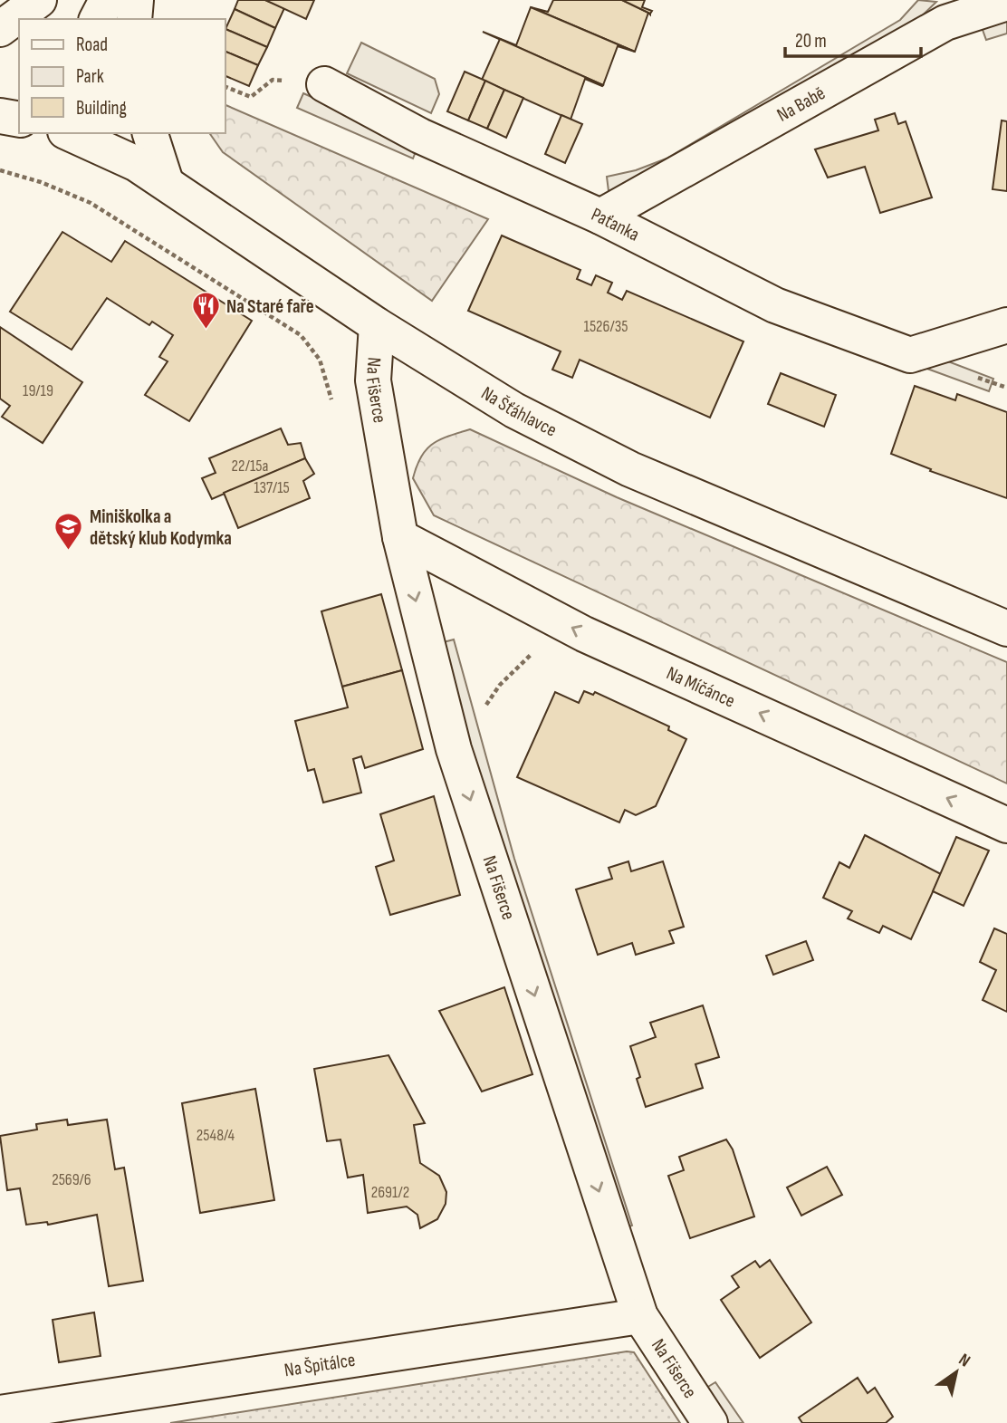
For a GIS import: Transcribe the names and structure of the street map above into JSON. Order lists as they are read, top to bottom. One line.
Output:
{"streets":{"street":["Na Babě","Paťanka","Na Fišerce","Na Šťáhlavce","Na Míčánce","Na Špitálce"]},"crossings":[["Na Babě","Paťanka"],["Na Fišerce","Na Šťáhlavce"],["Na Fišerce","Na Míčánce"],["Na Fišerce","Na Špitálce"]],"one_way":["Na Fišerce","Na Míčánce"],"places":{"restaurant":["Na Staré faře"],"school or university":["Miniškolka a dětský klub Kodymka"]},"house_numbers":["1526/35","19/19","22/15a","137/15","2548/4","2569/6","2691/2"],"legend":["Road","Park","Building"],"scale_bar":"20 m","north":"top right"}
